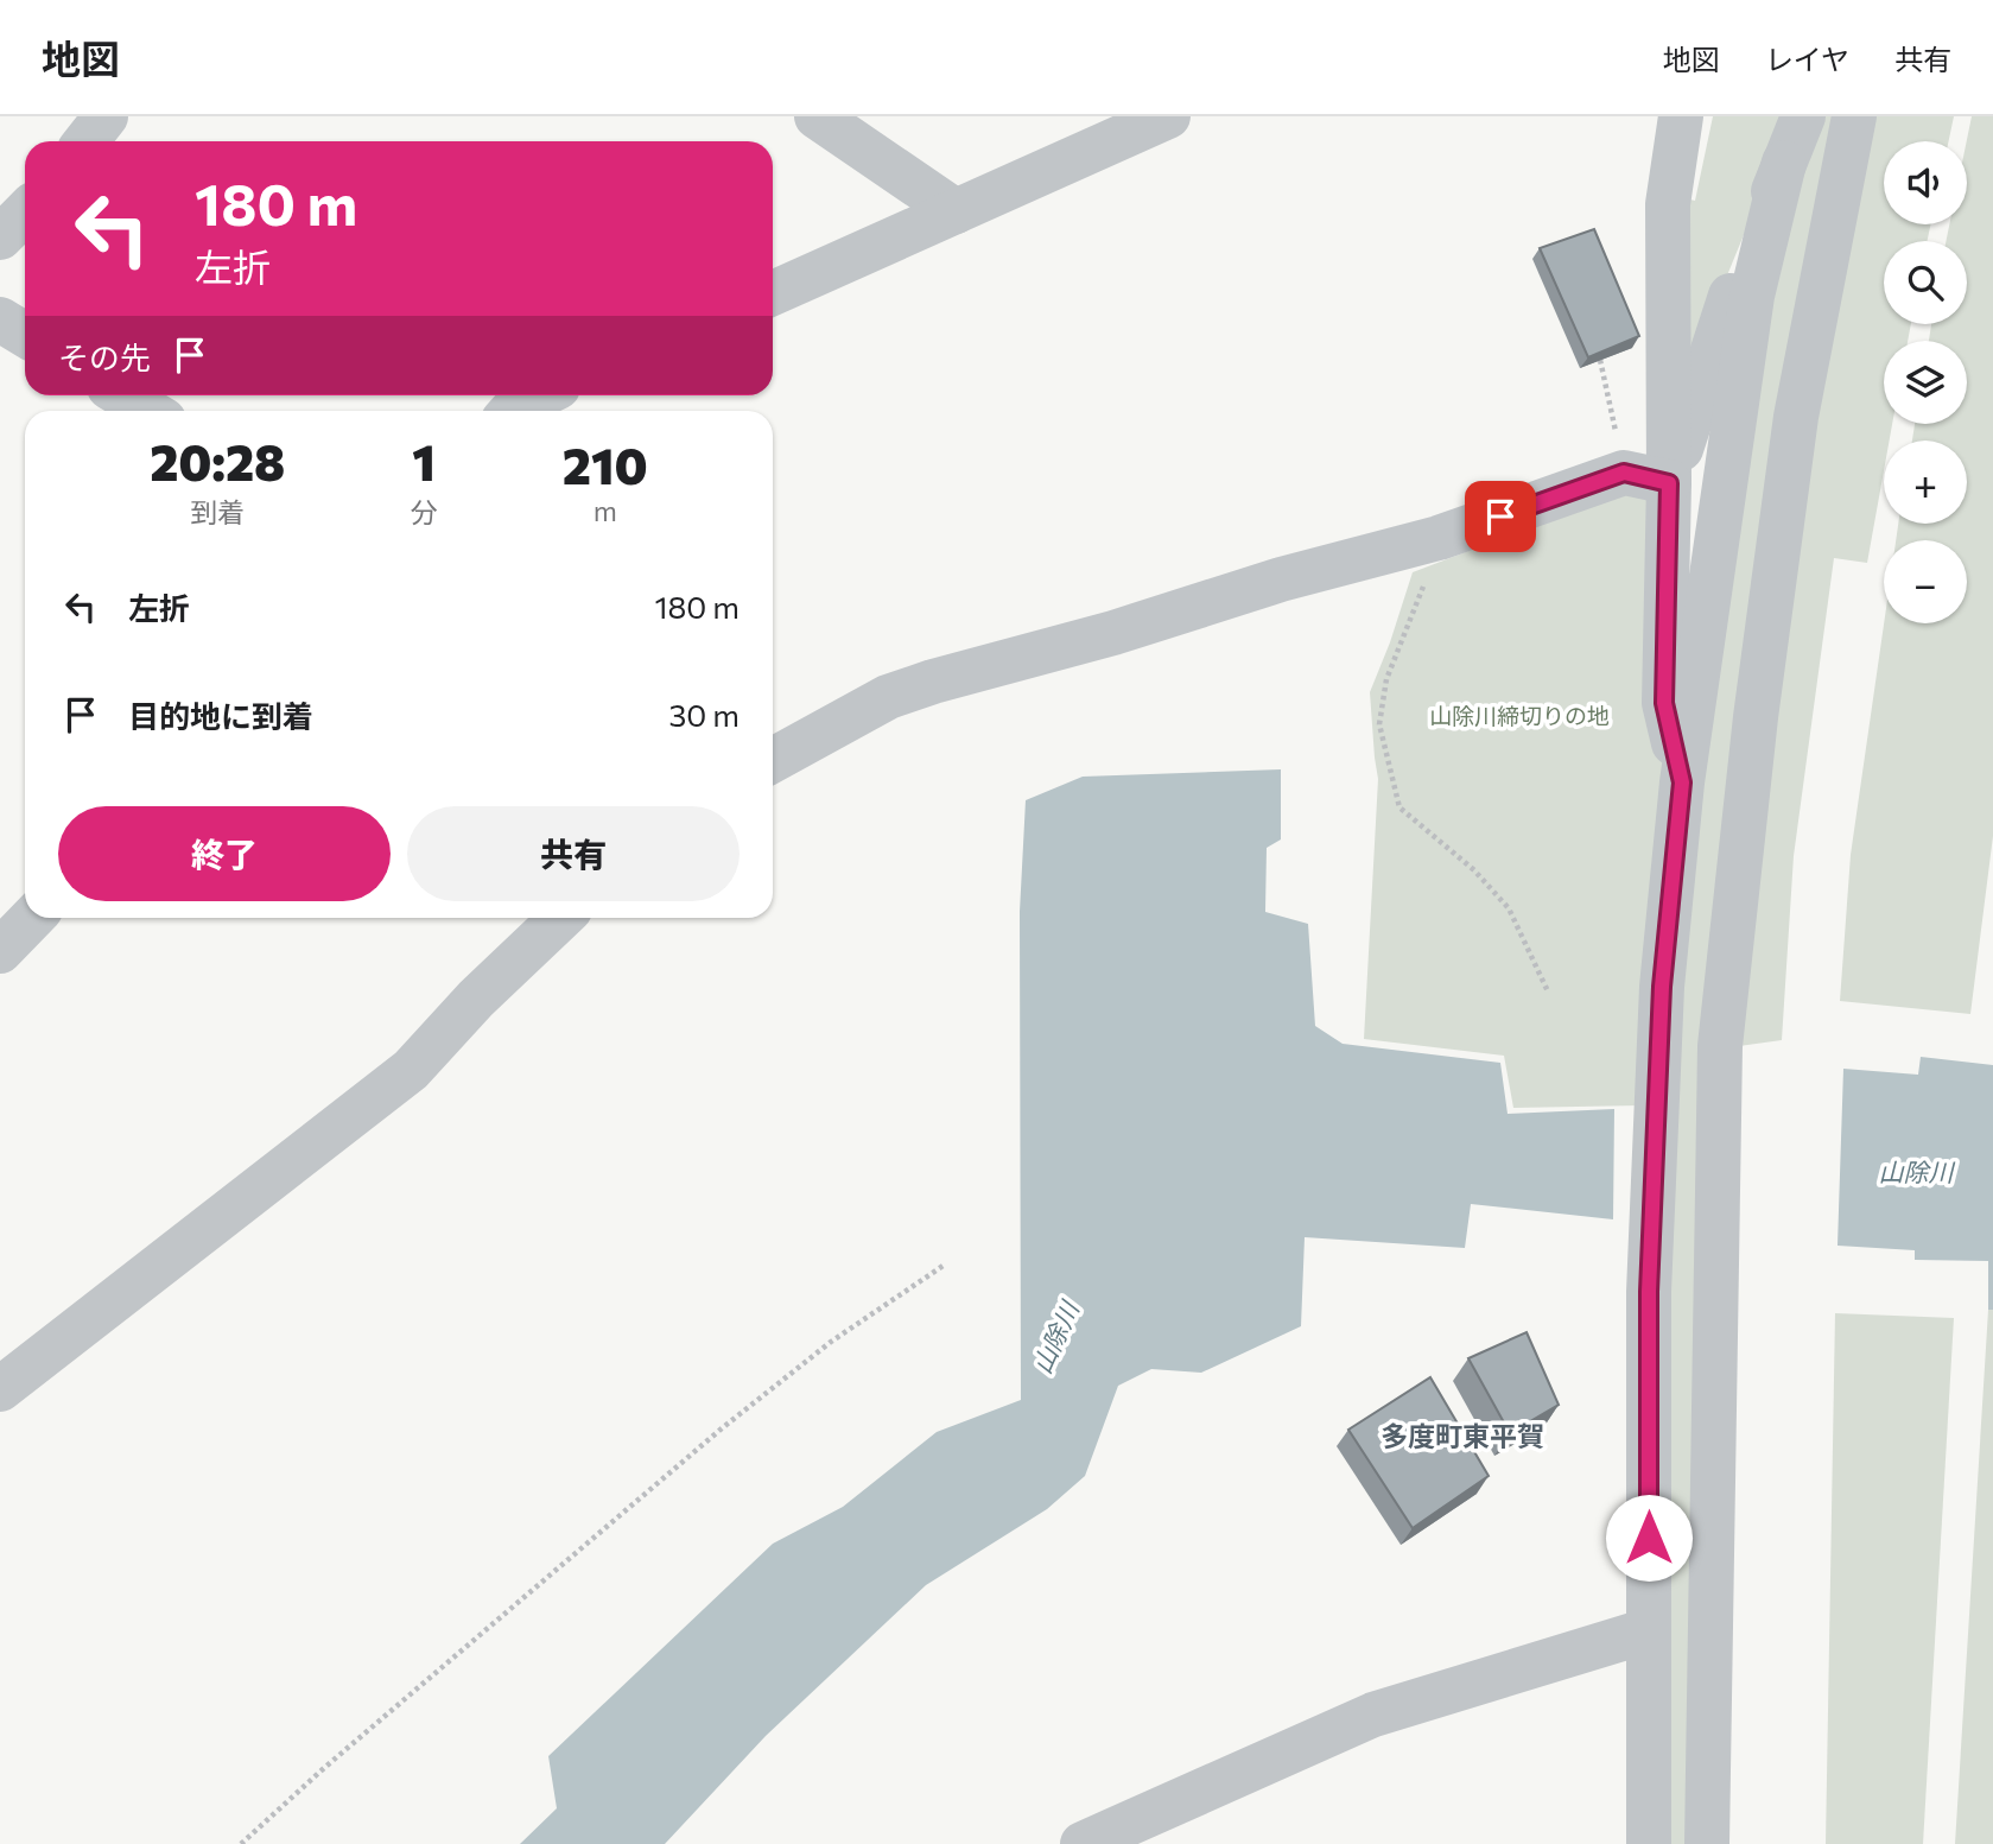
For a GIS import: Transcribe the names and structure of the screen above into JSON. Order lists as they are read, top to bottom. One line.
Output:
{"districts":["多度町東平賀"],"water":["山除川"],"parks":["山除川締切りの地"],"page":{"header":"地図","nav":["地図","レイヤ","共有"],"map_buttons":["+","−"],"turn":["180 m","左折"],"then":"その先","eta":["20:28","到着","1","分","210","m"],"list":[{"name":"左折","value":"180 m"},{"name":"目的地に到着","value":"30 m"}],"buttons":["終了","共有"]}}
